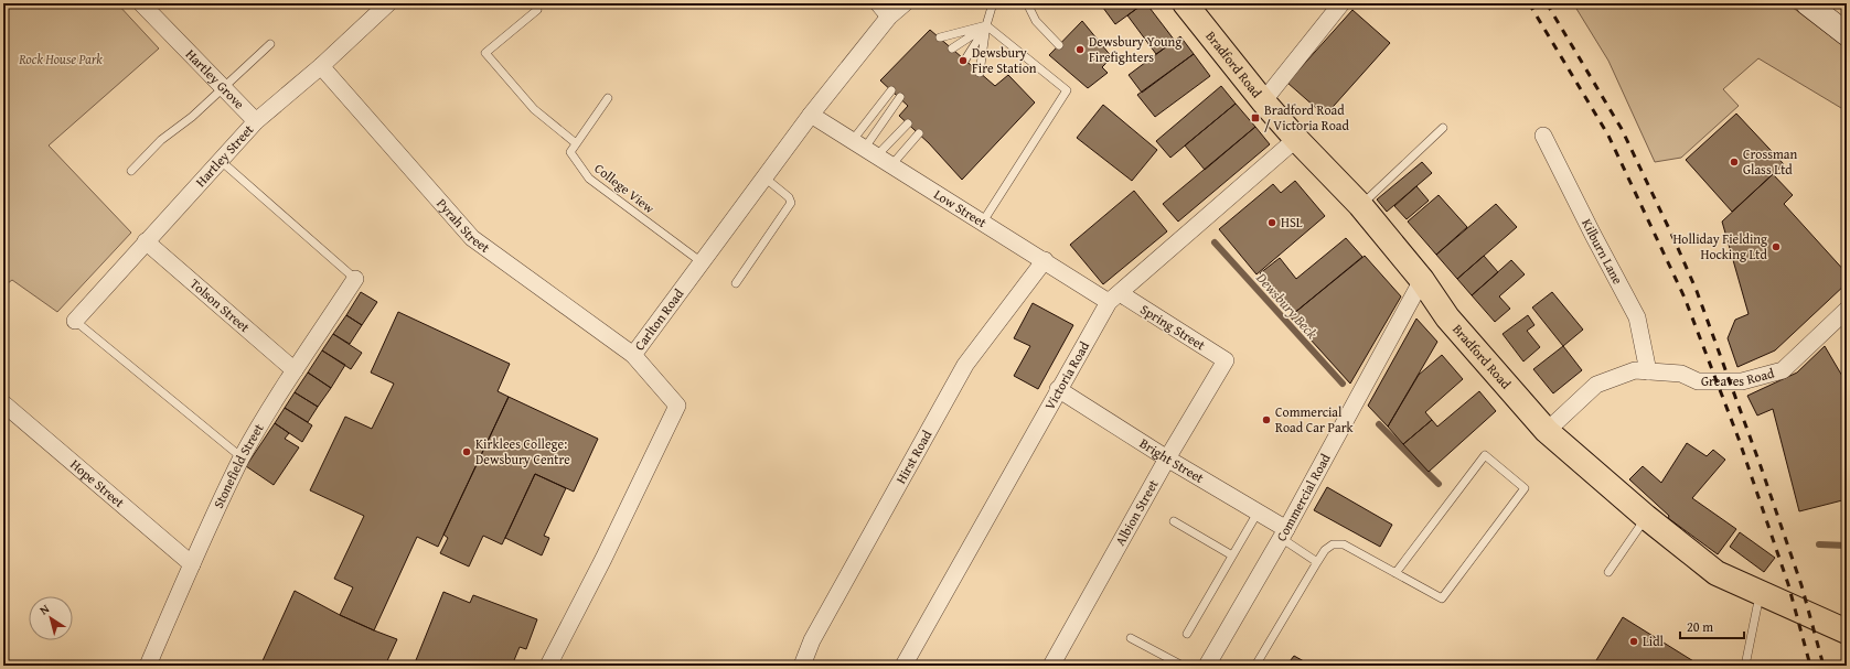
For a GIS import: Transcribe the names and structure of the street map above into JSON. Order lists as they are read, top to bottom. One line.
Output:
{"streets":{"main road":["Bradford Road"],"street":["Hartley Grove","Hartley Street","Low Street","Pyrah Street","Kilburn Lane","Tolson Street","Carlton Road","Spring Street","Victoria Road","Greaves Road","Hirst Road","Bright Street","Stonefield Street","Hope Street","Commercial Road","Albion Street"],"lane":["College View"]},"crossings":[["Bradford Road","Victoria Road"],["Bradford Road","Greaves Road"],["Bradford Road","Commercial Road"],["Hartley Grove","Hartley Street"],["Hartley Street","Pyrah Street"],["Hartley Street","Tolson Street"],["College View","Carlton Road"],["Low Street","Carlton Road"],["Low Street","Spring Street"],["Low Street","Victoria Road"],["Low Street","Hirst Road"],["Pyrah Street","Carlton Road"],["Kilburn Lane","Greaves Road"],["Tolson Street","Stonefield Street"],["Spring Street","Victoria Road"],["Spring Street","Albion Street"],["Victoria Road","Bright Street"],["Bright Street","Commercial Road"],["Bright Street","Albion Street"],["Stonefield Street","Hope Street"]],"water":["Dewsbury Beck"],"parks":["Rock House Park"],"places":{"other":["Dewsbury Young Firefighters","Dewsbury Fire Station","Crossman Glass Ltd","HSL","Holliday Fielding Hocking Ltd","Commercial Road Car Park","Kirklees College: Dewsbury Centre","Lidl"],"transit":["Bradford Road / Victoria Road"]},"scale_bar":"20 m","north":"top left"}
